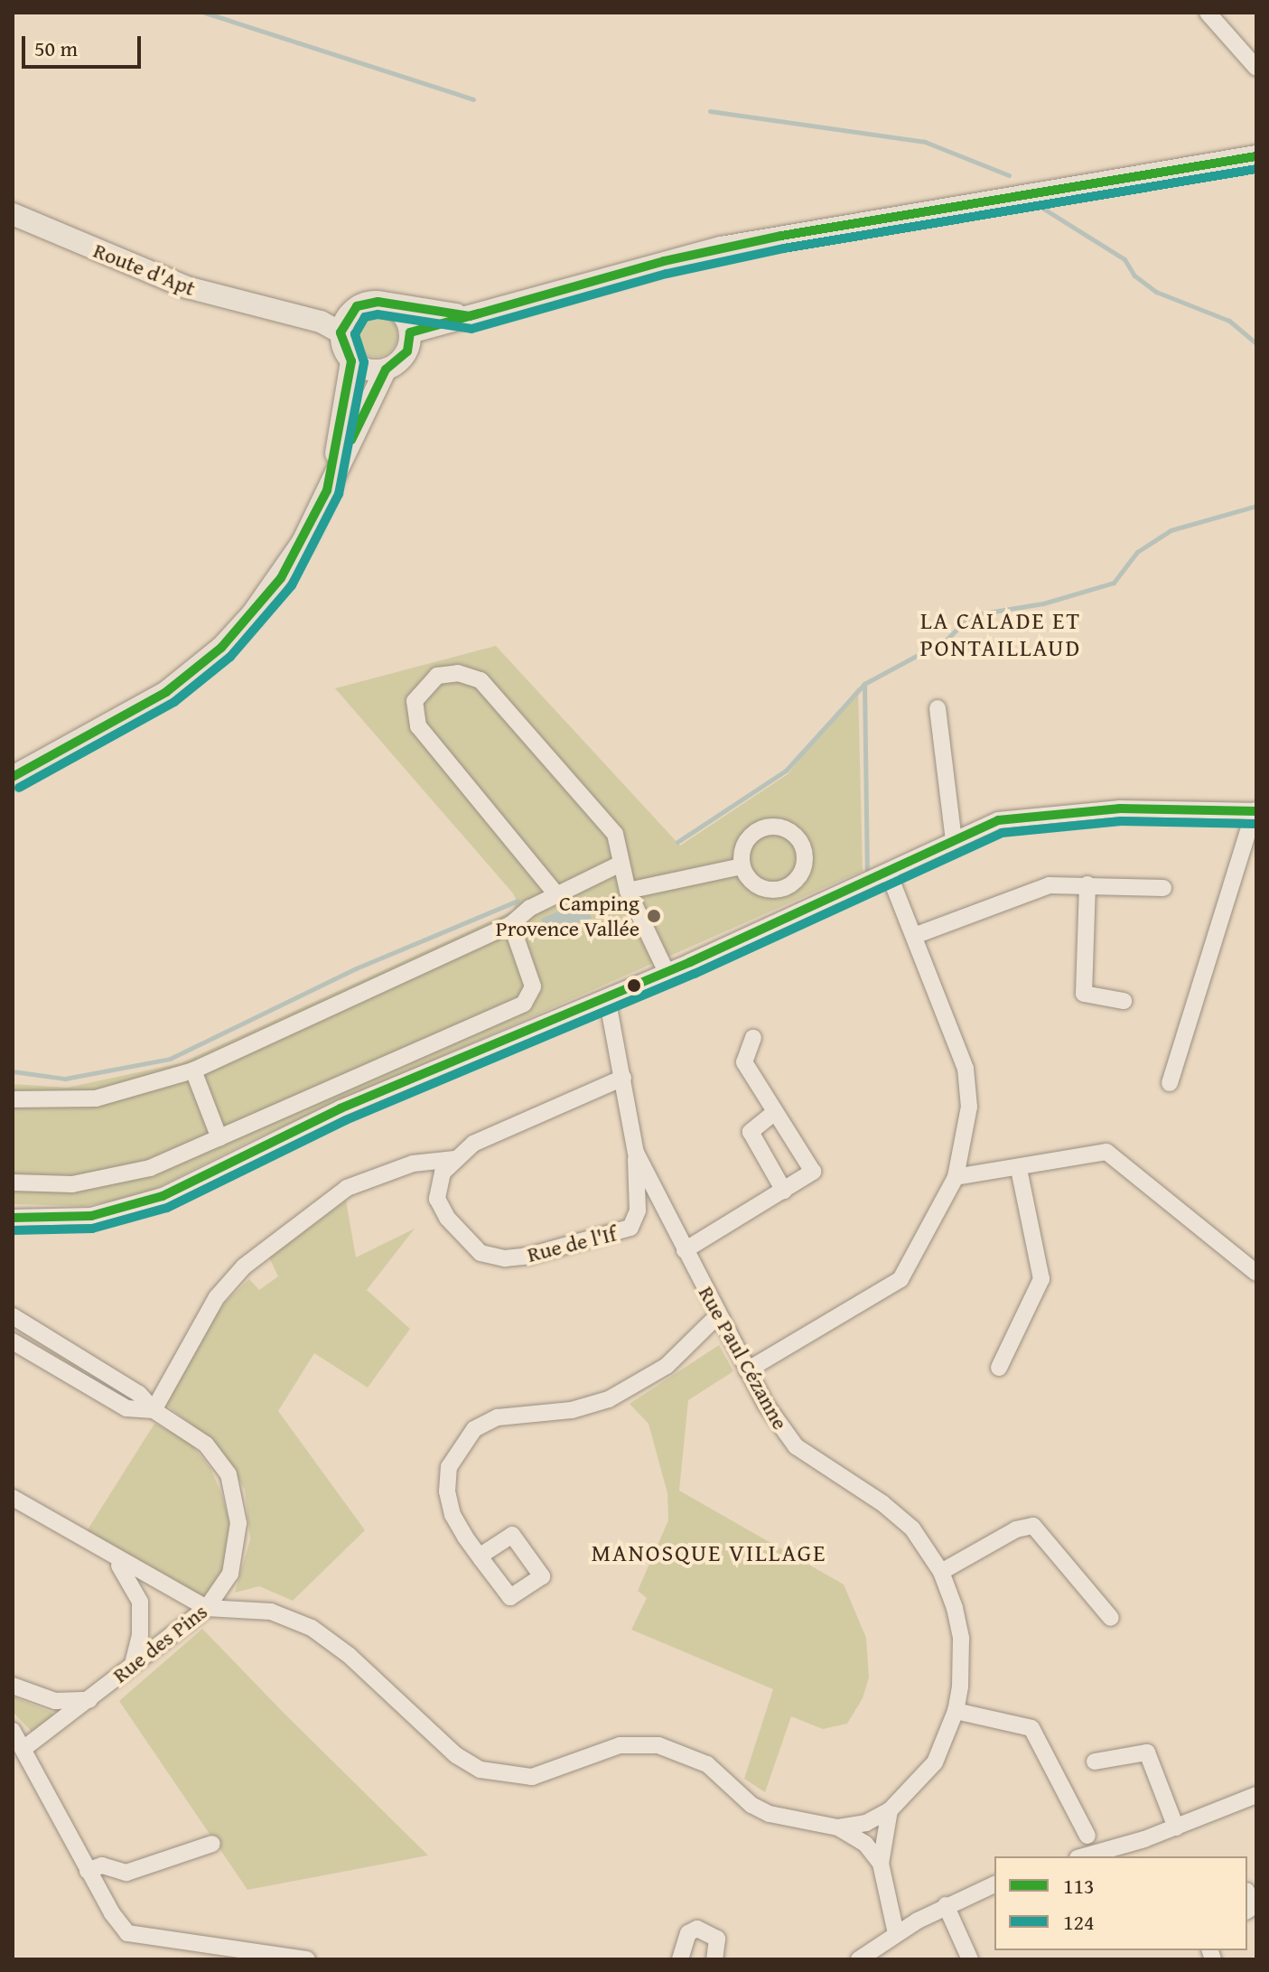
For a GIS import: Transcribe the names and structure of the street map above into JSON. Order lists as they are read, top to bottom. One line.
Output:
{"streets":{"main road":["Route d'Apt"],"street":["Rue de l'If","Rue Paul Cézanne","Rue des Pins"]},"crossings":[["Rue de l'If","Rue Paul Cézanne"]],"districts":["LA CALADE ET PONTAILLAUD","MANOSQUE VILLAGE"],"places":["Camping Provence Vallée"],"lines":["transit line 113","transit line 124"],"legend":["113","124"],"scale_bar":"50 m"}
